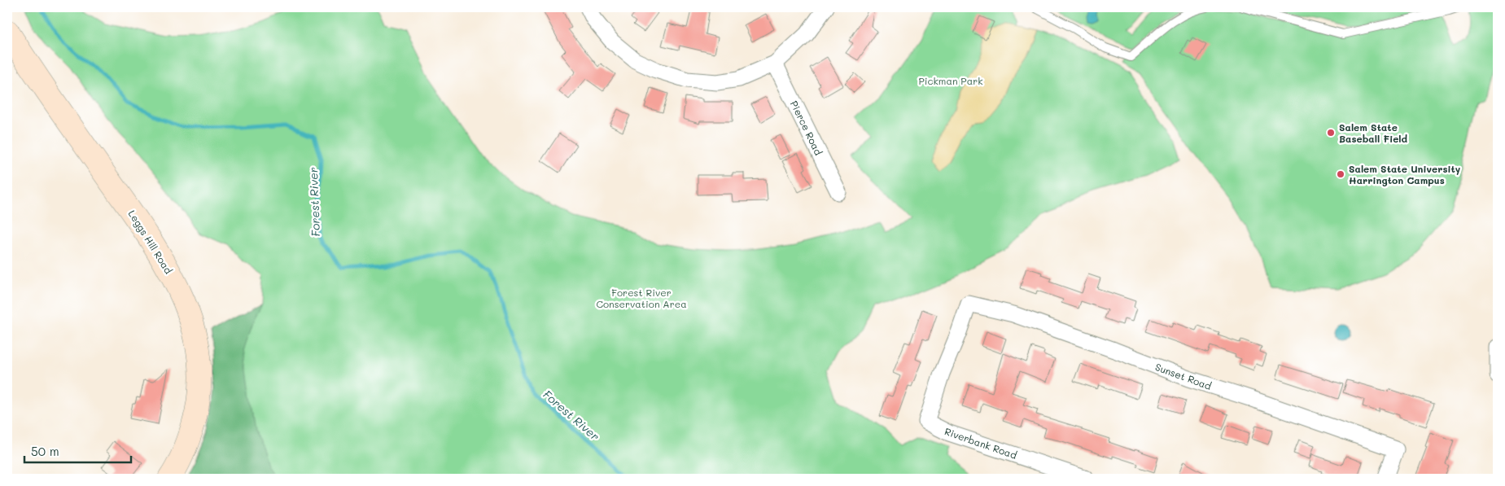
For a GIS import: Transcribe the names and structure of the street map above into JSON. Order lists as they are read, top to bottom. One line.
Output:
{"streets":{"street":["Pierce Road","Leggs Hill Road","Sunset Road","Riverbank Road"]},"crossings":[["Sunset Road","Riverbank Road"]],"water":["Forest River"],"parks":["Pickman Park","Forest River Conservation Area"],"places":["Salem State Baseball Field","Salem State University Harrington Campus"],"scale_bar":"50 m"}
